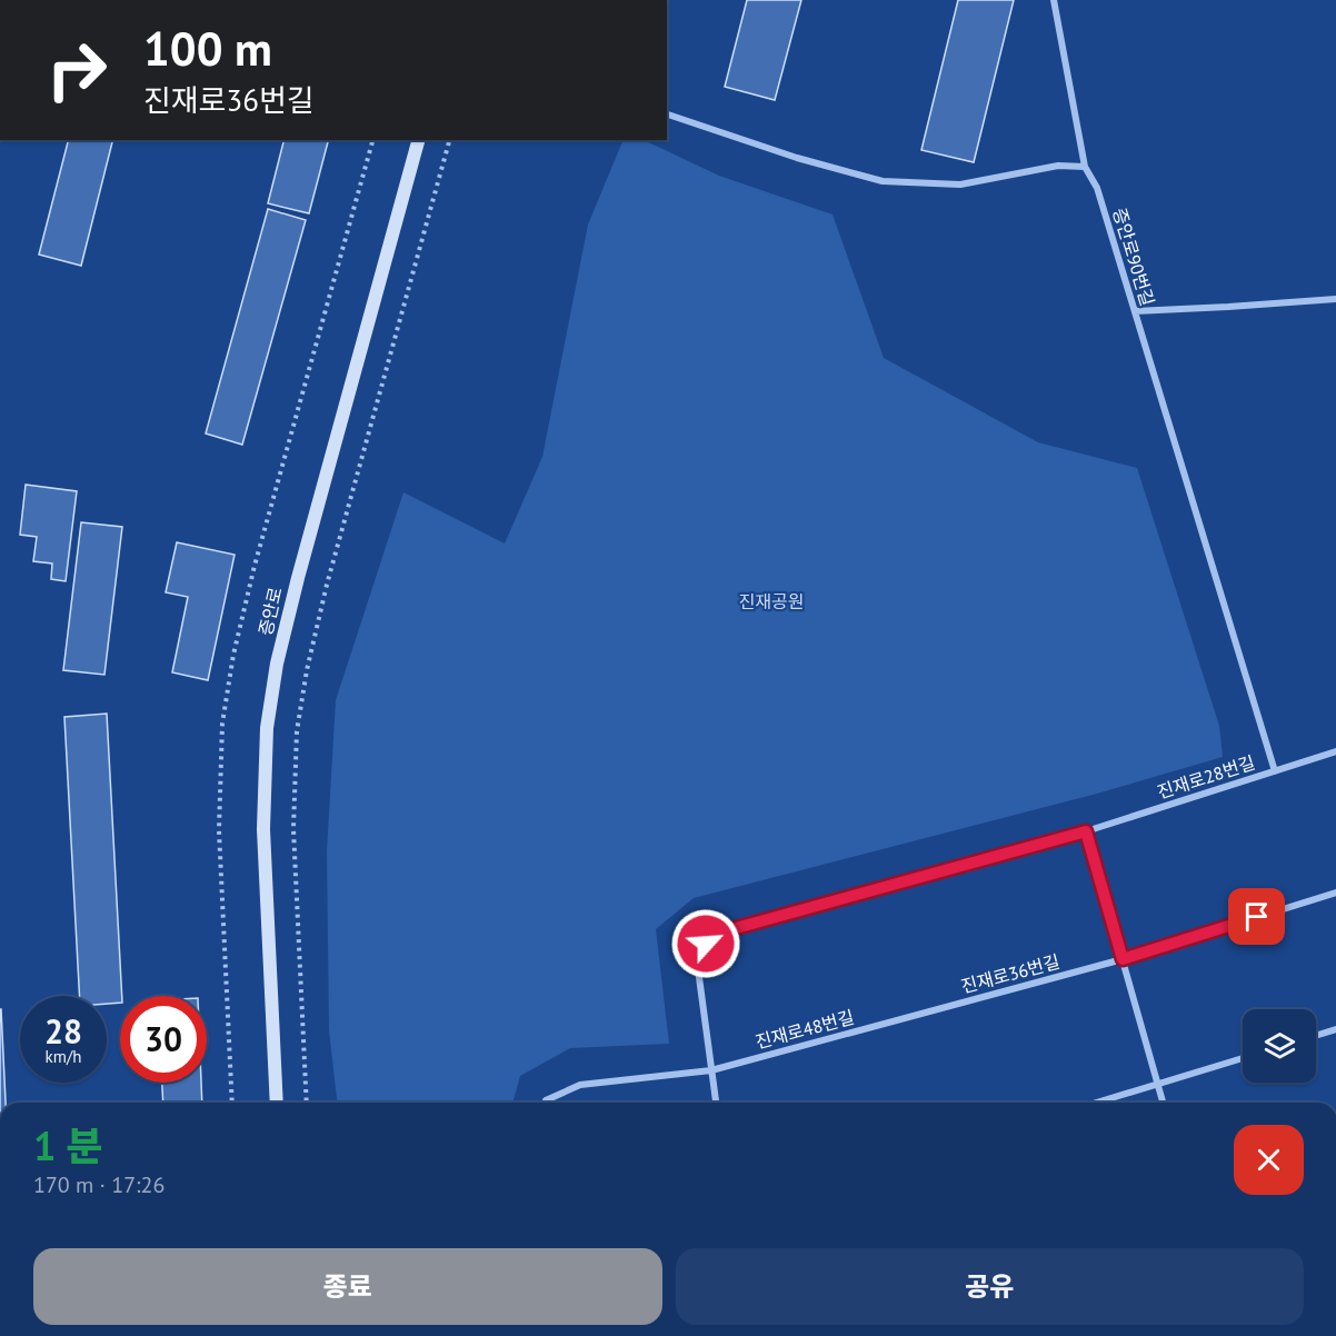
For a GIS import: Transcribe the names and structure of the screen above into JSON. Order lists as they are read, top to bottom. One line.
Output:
{"streets":{"street":["증안로90번길","증안로","진재로28번길","진재로36번길","진재로48번길"]},"crossings":[["증안로90번길","진재로28번길"],["진재로36번길","진재로48번길"]],"parks":["진재공원"],"page":{"turn":["100 m","진재로36번길"],"speed":"28 km/h","limit":"30","heading":["1 분","170 m · 17:26"],"buttons":["종료","공유"]}}
